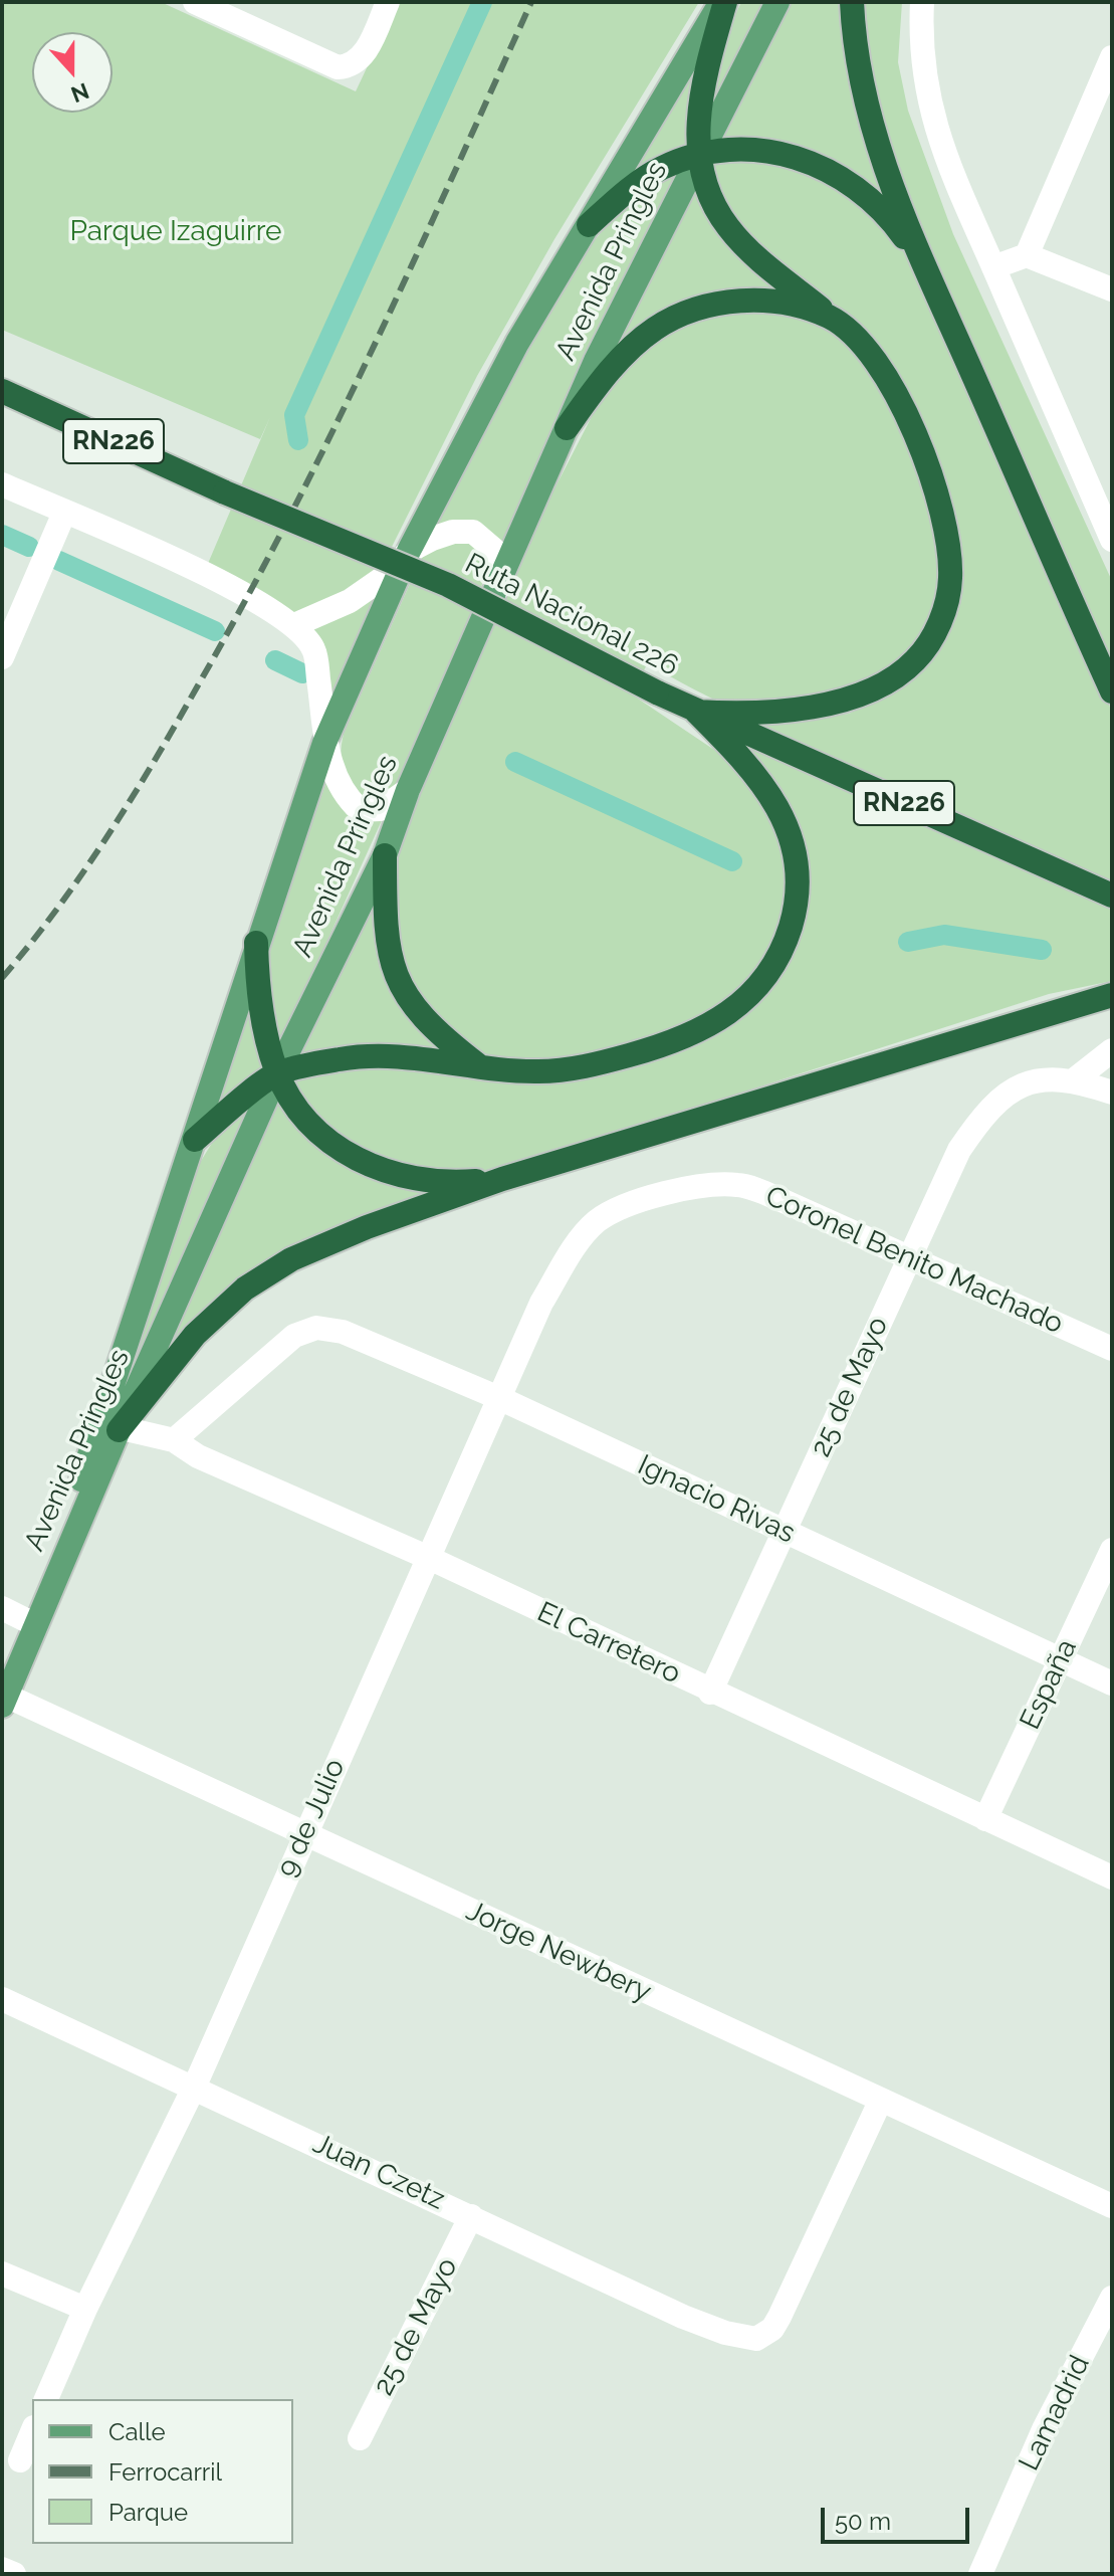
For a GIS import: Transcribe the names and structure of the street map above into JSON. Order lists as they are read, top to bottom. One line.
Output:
{"streets":{"highway":["RN226","Ruta Nacional 226"],"main road":["Avenida Pringles"],"street":["Coronel Benito Machado","25 de Mayo","Ignacio Rivas","El Carretero","España","9 de Julio","Jorge Newbery","Juan Czetz","Lamadrid"]},"crossings":[["Avenida Pringles","El Carretero"],["Avenida Pringles","Jorge Newbery"],["Coronel Benito Machado","25 de Mayo"],["Coronel Benito Machado","9 de Julio"],["25 de Mayo","Ignacio Rivas"],["25 de Mayo","El Carretero"],["25 de Mayo","Juan Czetz"],["Ignacio Rivas","El Carretero"],["Ignacio Rivas","España"],["Ignacio Rivas","9 de Julio"],["El Carretero","España"],["El Carretero","9 de Julio"],["9 de Julio","Jorge Newbery"],["9 de Julio","Juan Czetz"],["Jorge Newbery","Juan Czetz"]],"parks":["Parque Izaguirre"],"legend":["Calle","Ferrocarril","Parque"],"scale_bar":"50 m","north":"bottom"}
